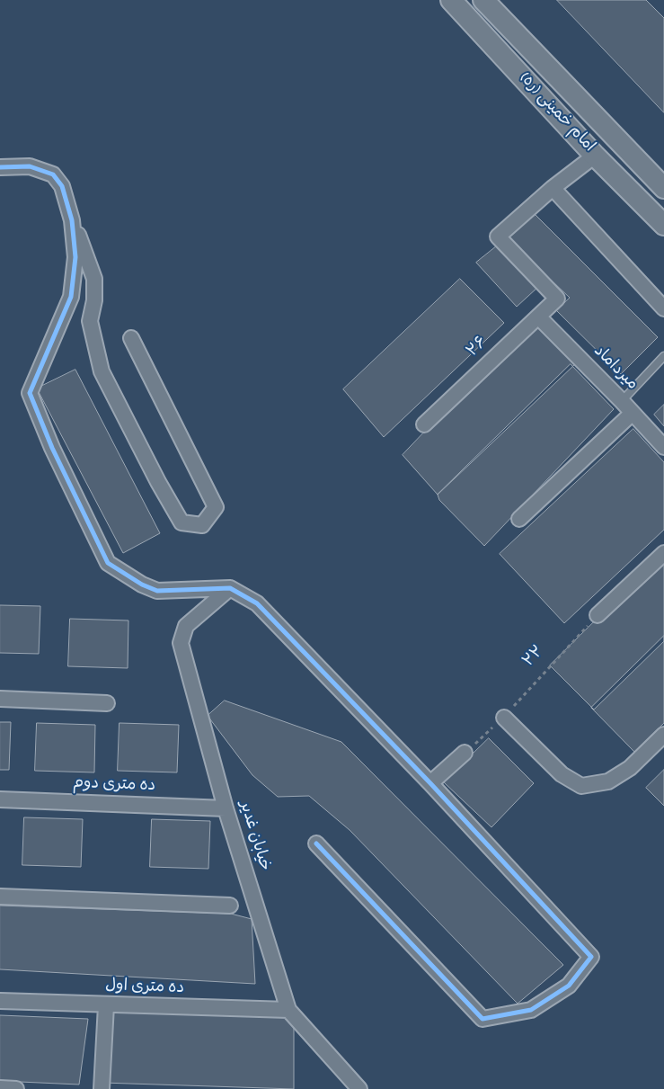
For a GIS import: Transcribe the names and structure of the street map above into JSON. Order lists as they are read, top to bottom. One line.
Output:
{"streets":{"main road":["امام خمینی (ره)"],"street":["۲۶","میرداماد","ده متری دوم","خیابان غدیر","ده متری اول"],"path":["۲۲"]},"crossings":[["۲۶","میرداماد"],["ده متری دوم","خیابان غدیر"],["خیابان غدیر","ده متری اول"]]}
